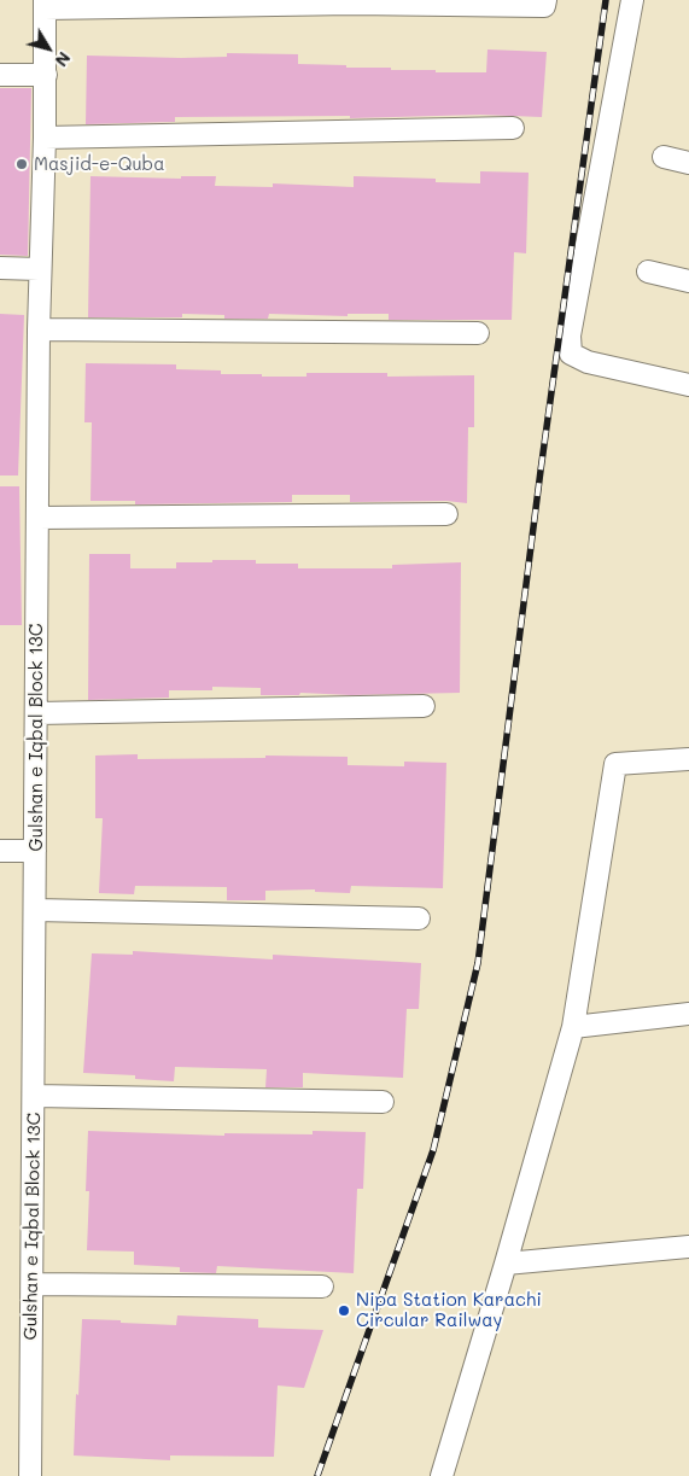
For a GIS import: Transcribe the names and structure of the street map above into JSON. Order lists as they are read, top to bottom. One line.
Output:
{"streets":{"street":["Gulshan e Iqbal Block 13C"]},"places":["Masjid-e-Quba","Nipa Station Karachi Circular Railway"],"north":"bottom right"}
